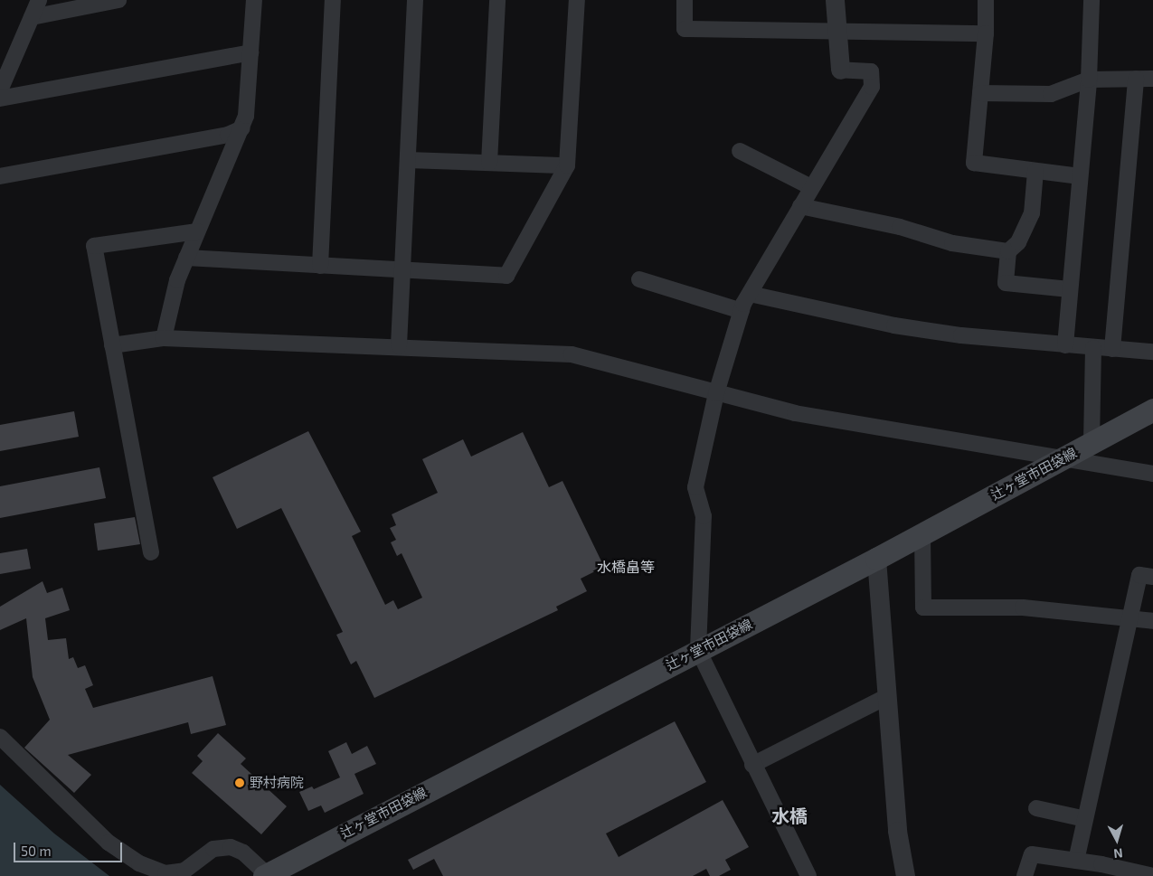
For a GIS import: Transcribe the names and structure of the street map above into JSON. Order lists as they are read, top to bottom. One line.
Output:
{"streets":{"main road":["辻ヶ堂市田袋線"]},"districts":["水橋畠等","水橋"],"places":["野村病院"],"scale_bar":"50 m","north":"bottom"}
